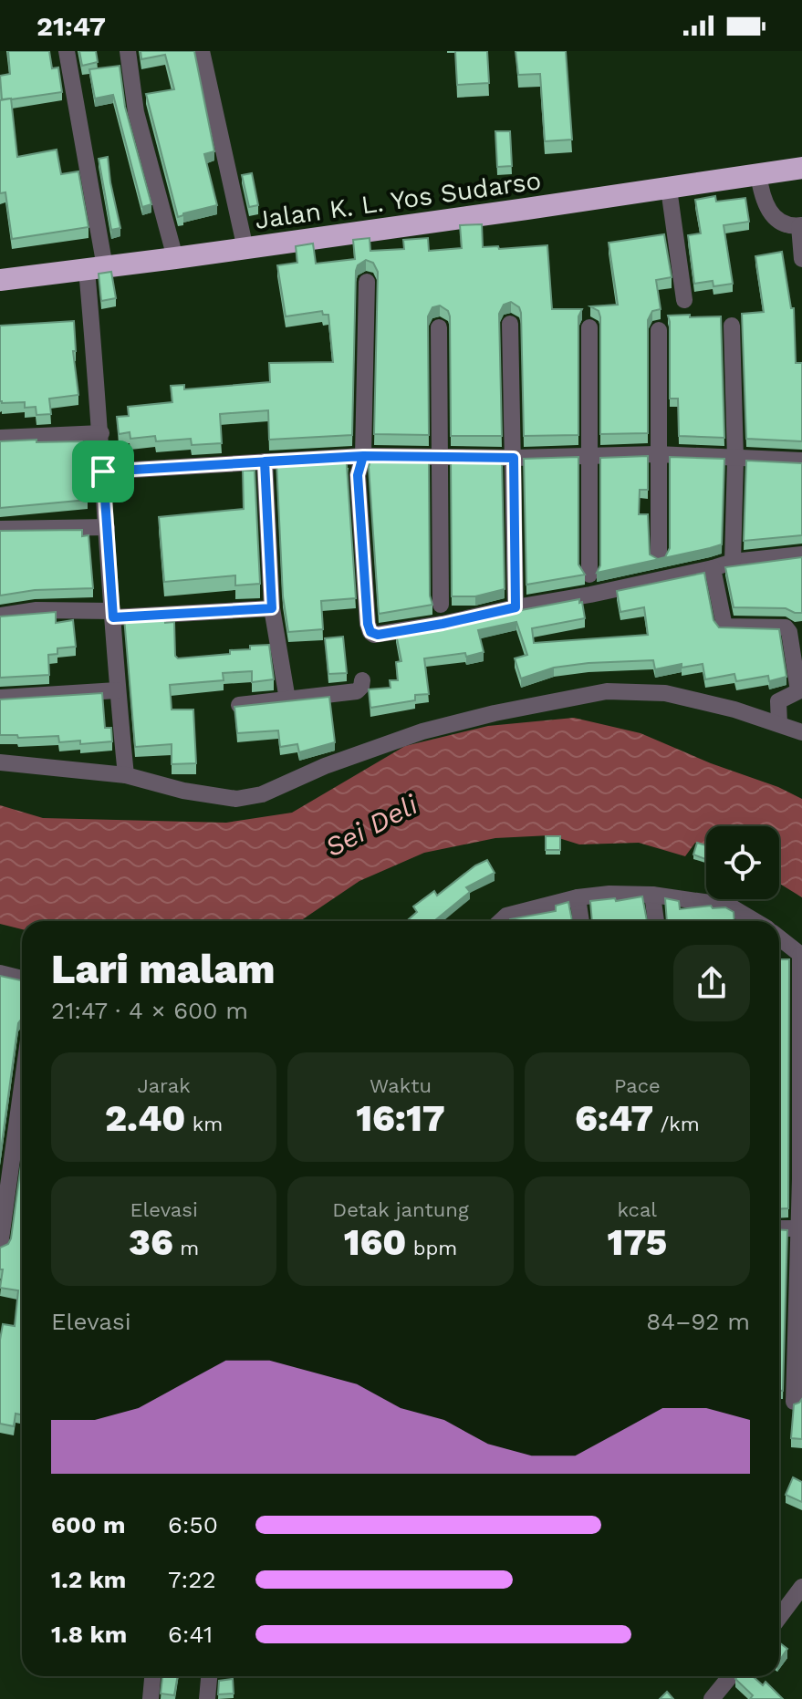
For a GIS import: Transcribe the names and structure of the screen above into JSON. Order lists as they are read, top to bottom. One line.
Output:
{"streets":{"highway":["Jalan K. L. Yos Sudarso"]},"water":["Sei Deli"],"page":{"status":"21:47","heading":["Lari malam","21:47 · 4 × 600 m"],"stats":[["Jarak","2.40 km"],["Waktu","16:17"],["Pace","6:47 /km"],["Elevasi","36 m"],["Detak jantung","160 bpm"],["kcal","175"]],"chart":["Elevasi","84–92 m"],"list":[{"name":"600 m","note":"6:50"},{"name":"1.2 km","note":"7:22"},{"name":"1.8 km","note":"6:41"}]}}
